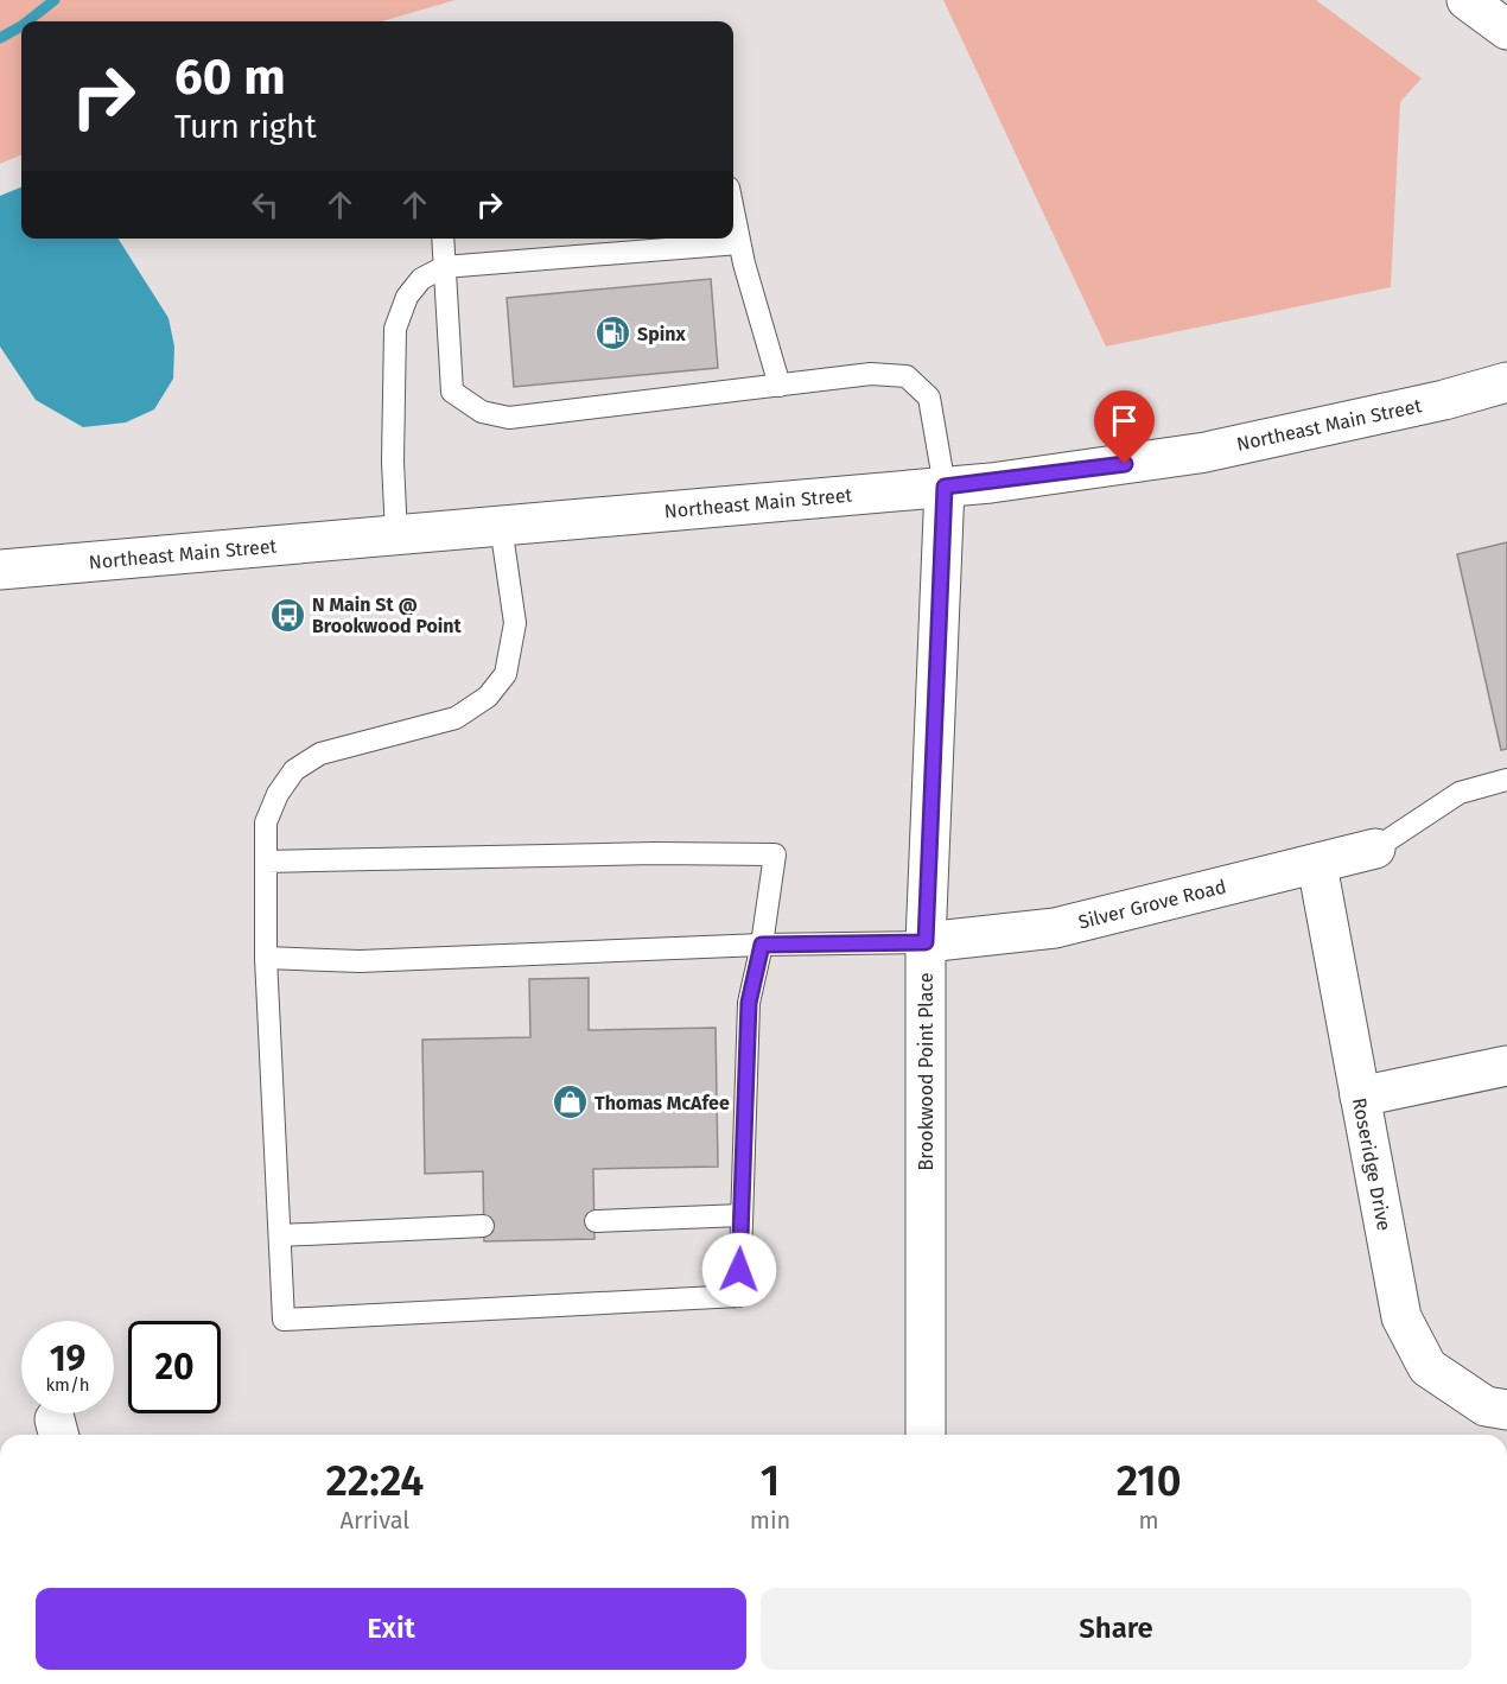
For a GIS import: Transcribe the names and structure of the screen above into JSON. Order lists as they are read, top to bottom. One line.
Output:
{"streets":{"street":["Northeast Main Street","Silver Grove Road","Brookwood Point Place","Roseridge Drive"]},"crossings":[["Northeast Main Street","Brookwood Point Place"],["Silver Grove Road","Brookwood Point Place"],["Silver Grove Road","Roseridge Drive"]],"places":{"fuel station":["Spinx"],"bus stop":["N Main St @ Brookwood Point"],"shop":["Thomas McAfee"]},"page":{"turn":["60 m","Turn right"],"speed":"19 km/h","limit":"20","eta":["22:24","Arrival","1","min","210","m"],"buttons":["Exit","Share"]}}
